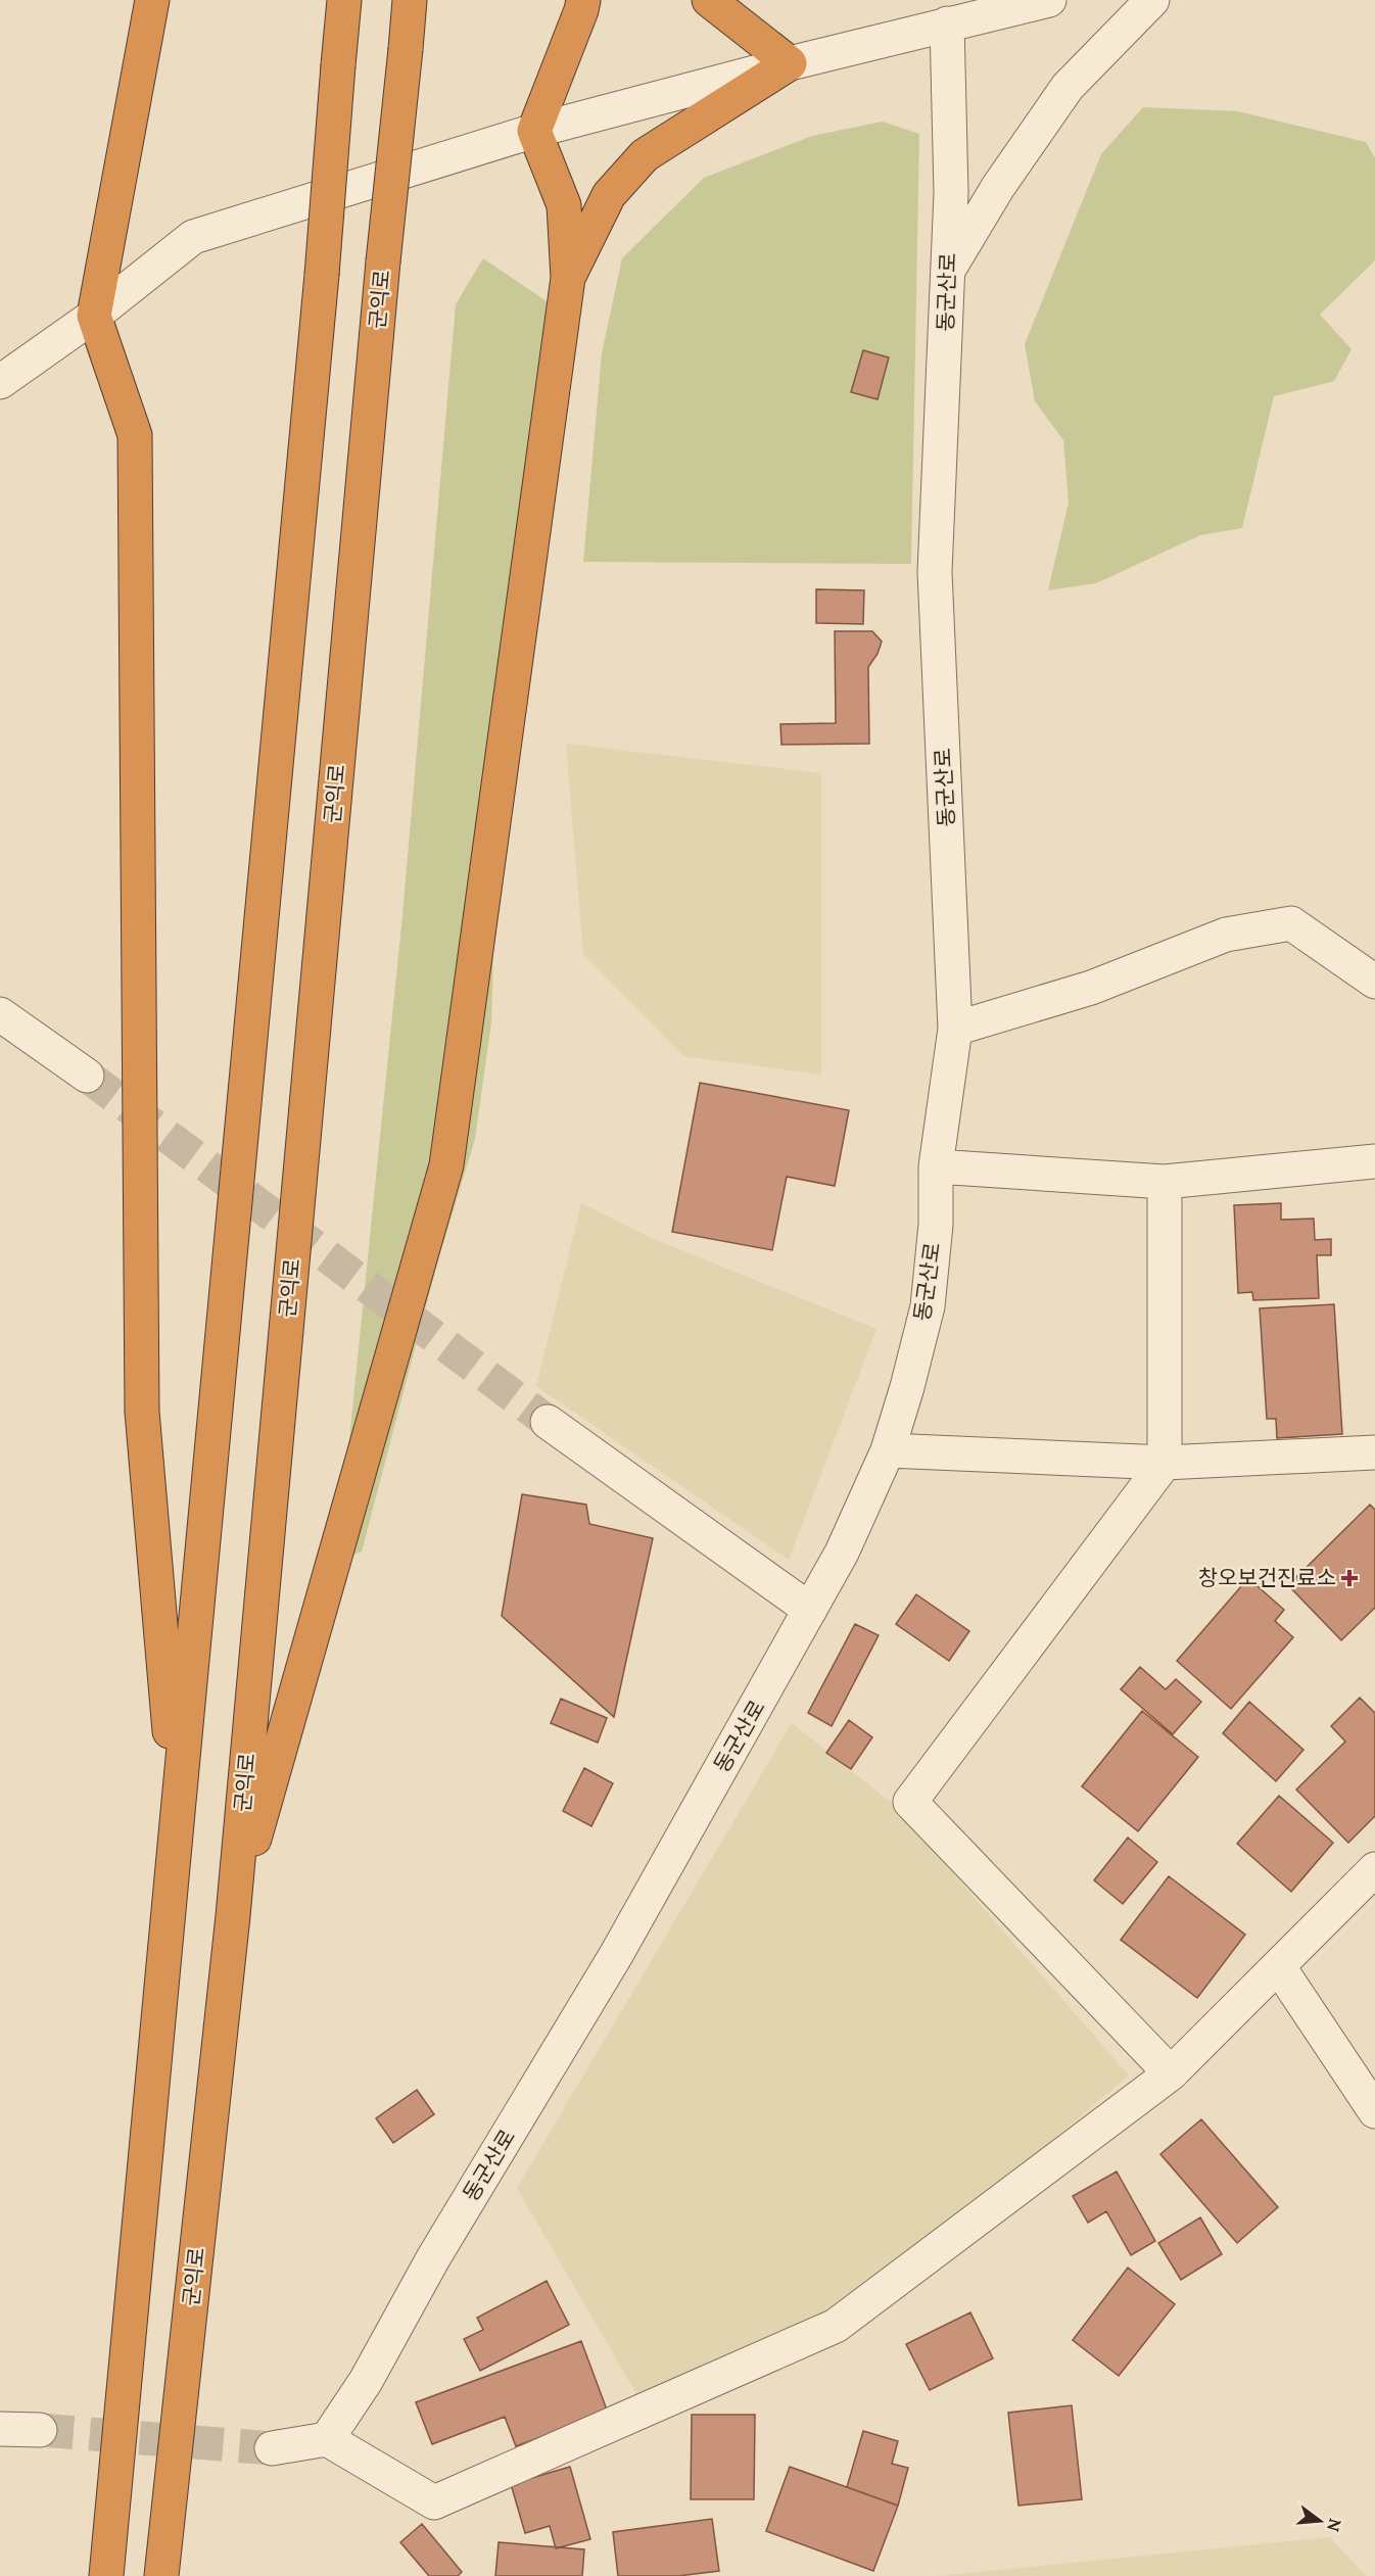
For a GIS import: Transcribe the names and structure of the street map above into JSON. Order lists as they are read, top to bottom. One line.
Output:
{"streets":{"highway":["군익로"],"street":["동군산로"]},"places":{"health":["창오보건진료소"]},"north":"right"}
